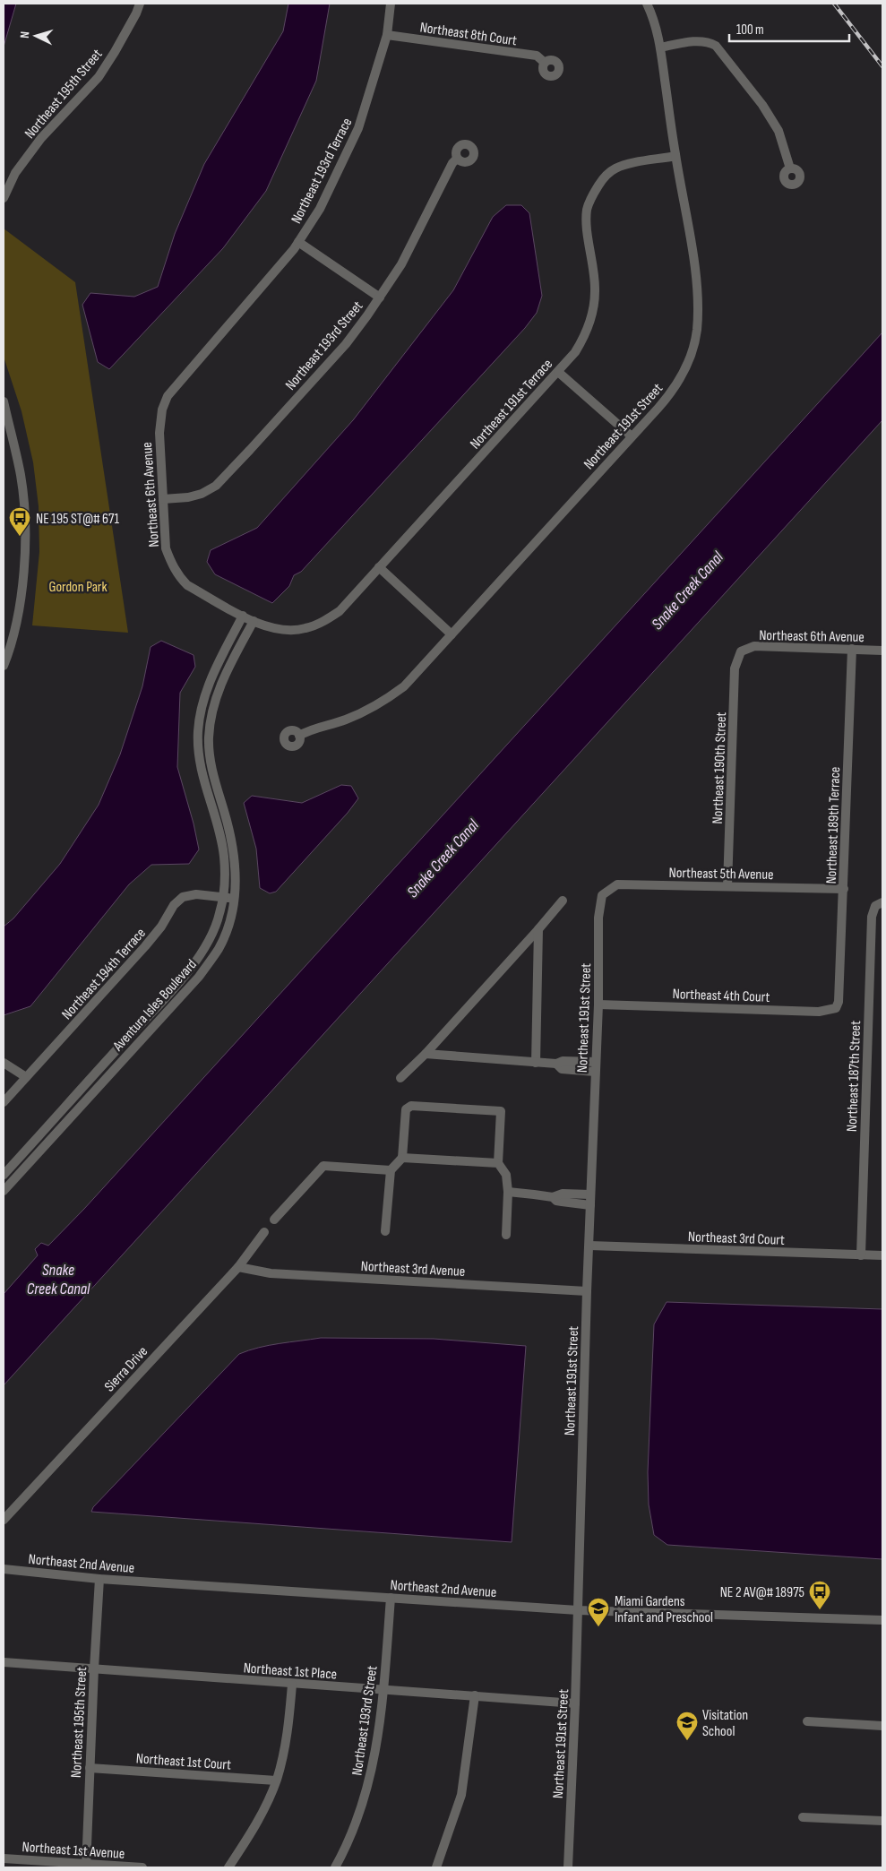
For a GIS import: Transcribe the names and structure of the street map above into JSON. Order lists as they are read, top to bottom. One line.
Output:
{"streets":{"street":["Northeast 8th Court","Northeast 195th Street","Northeast 193rd Terrace","Northeast 193rd Street","Northeast 191st Terrace","Northeast 191st Street","Northeast 6th Avenue","Northeast 190th Street","Northeast 189th Terrace","Northeast 5th Avenue","Northeast 194th Terrace","Northeast 4th Court","Aventura Isles Boulevard","Northeast 187th Street","Northeast 3rd Court","Northeast 3rd Avenue","Sierra Drive","Northeast 2nd Avenue","Northeast 1st Place","Northeast 1st Court","Northeast 1st Avenue"]},"crossings":[["Northeast 8th Court","Northeast 193rd Terrace"],["Northeast 195th Street","Northeast 2nd Avenue"],["Northeast 195th Street","Northeast 1st Place"],["Northeast 195th Street","Northeast 1st Court"],["Northeast 195th Street","Northeast 1st Avenue"],["Northeast 193rd Terrace","Northeast 6th Avenue"],["Northeast 193rd Street","Northeast 6th Avenue"],["Northeast 193rd Street","Northeast 2nd Avenue"],["Northeast 193rd Street","Northeast 1st Place"],["Northeast 191st Terrace","Northeast 191st Street"],["Northeast 191st Terrace","Northeast 6th Avenue"],["Northeast 191st Street","Northeast 5th Avenue"],["Northeast 191st Street","Northeast 4th Court"],["Northeast 191st Street","Northeast 3rd Court"],["Northeast 191st Street","Northeast 3rd Avenue"],["Northeast 191st Street","Northeast 2nd Avenue"],["Northeast 191st Street","Northeast 1st Place"],["Northeast 6th Avenue","Northeast 190th Street"],["Northeast 6th Avenue","Northeast 189th Terrace"],["Northeast 6th Avenue","Aventura Isles Boulevard"],["Northeast 190th Street","Northeast 5th Avenue"],["Northeast 189th Terrace","Northeast 5th Avenue"],["Northeast 189th Terrace","Northeast 4th Court"],["Northeast 194th Terrace","Aventura Isles Boulevard"],["Northeast 187th Street","Northeast 3rd Court"],["Northeast 3rd Avenue","Sierra Drive"]],"water":["Snake Creek Canal"],"parks":["Gordon Park"],"places":{"bus stop":["NE 195 ST@# 671","NE 2 AV@# 18975"],"school or university":["Miami Gardens Infant and Preschool","Visitation School"]},"scale_bar":"100 m","north":"left"}
